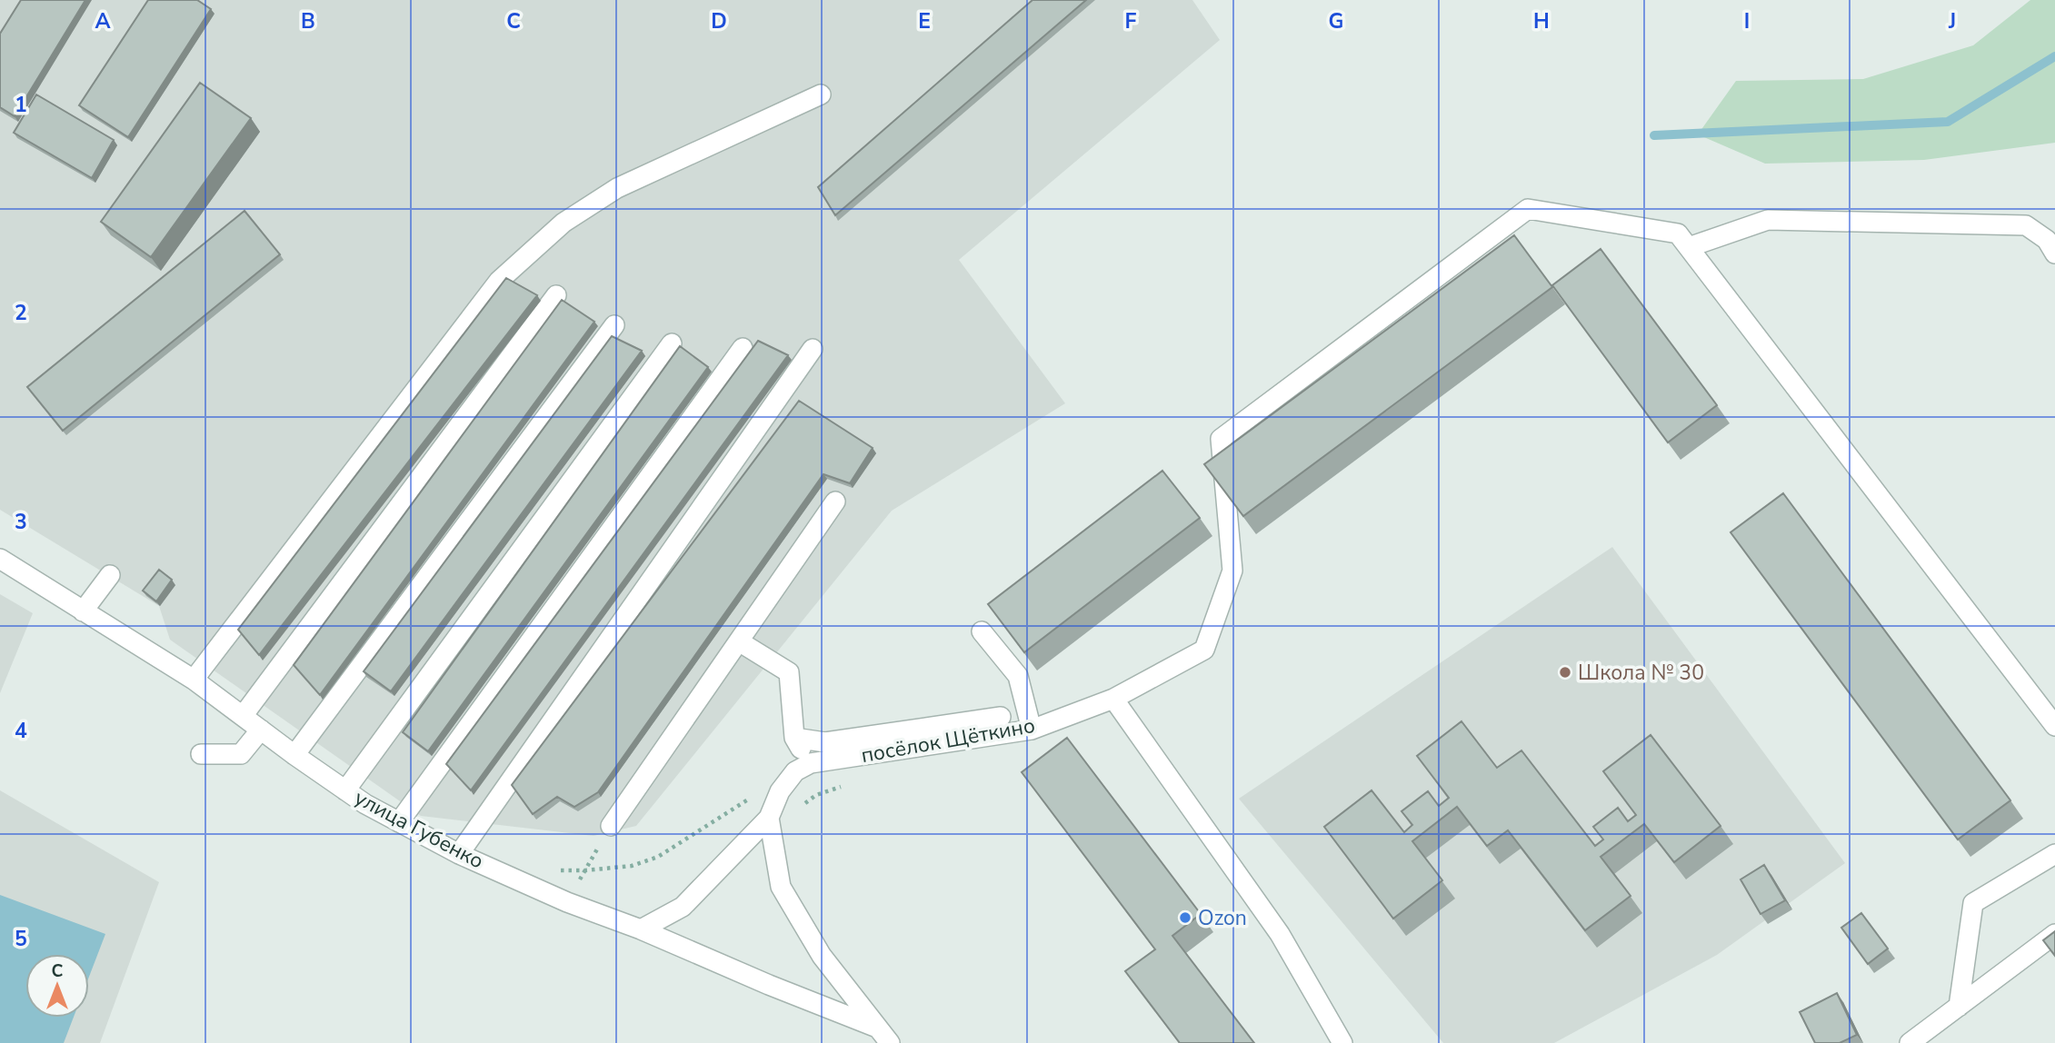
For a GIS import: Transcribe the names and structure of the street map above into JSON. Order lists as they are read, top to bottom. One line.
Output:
{"streets":{"street":["посёлок Щёткино","улица Губенко"]},"places":["Школа № 30","Ozon"],"north":"top","grid":{"columns":["A","B","C","D","E","F","G","H","I","J"],"rows":["1","2","3","4","5"]}}
